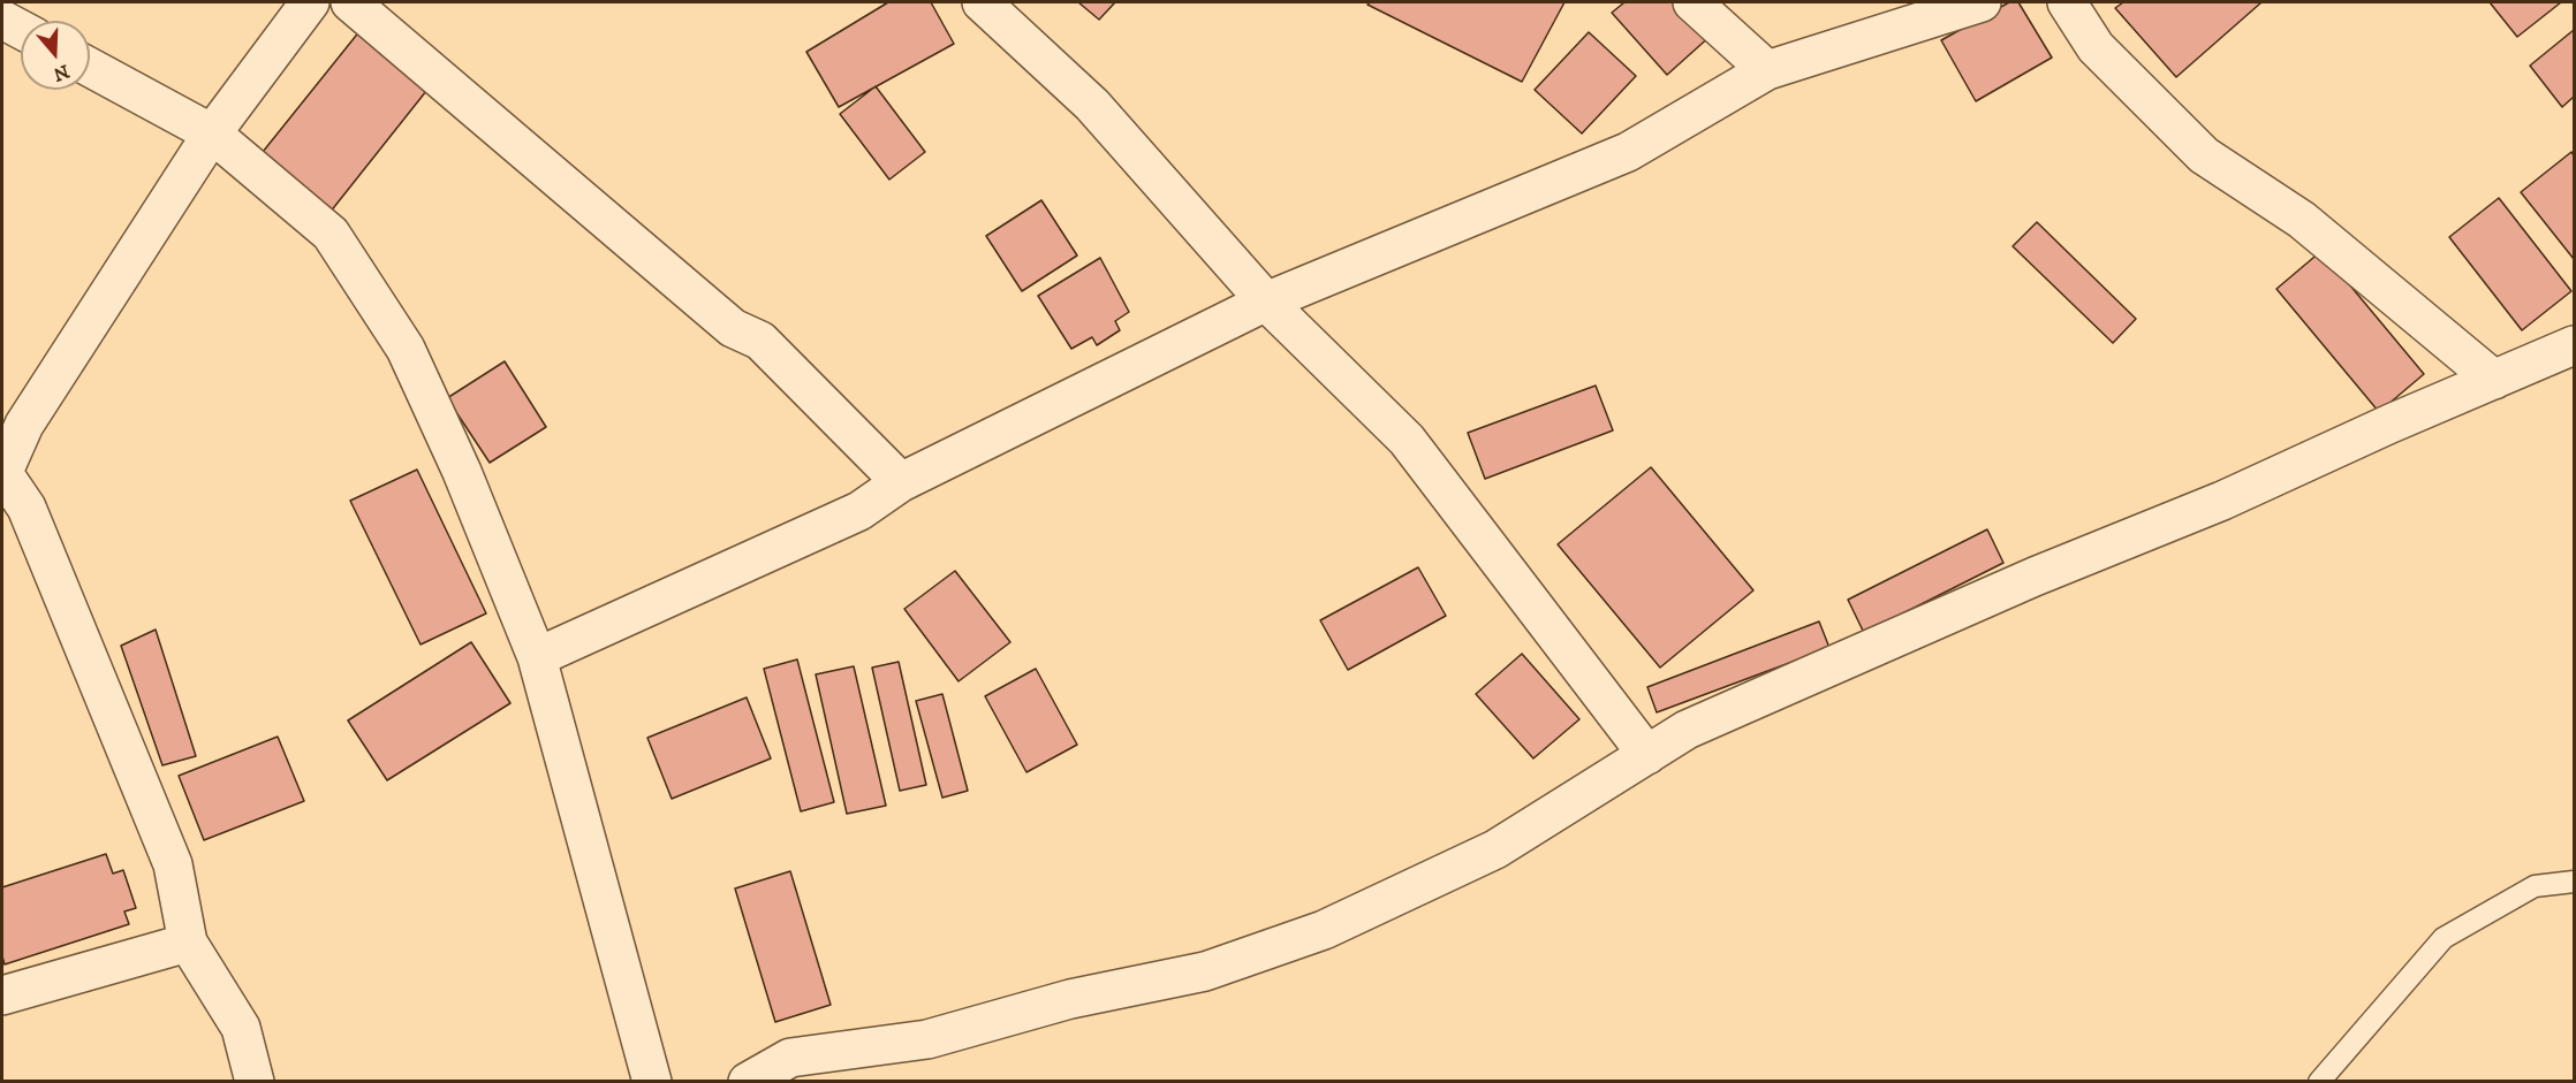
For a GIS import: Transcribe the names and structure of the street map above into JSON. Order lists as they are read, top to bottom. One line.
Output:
{"north":"bottom"}
